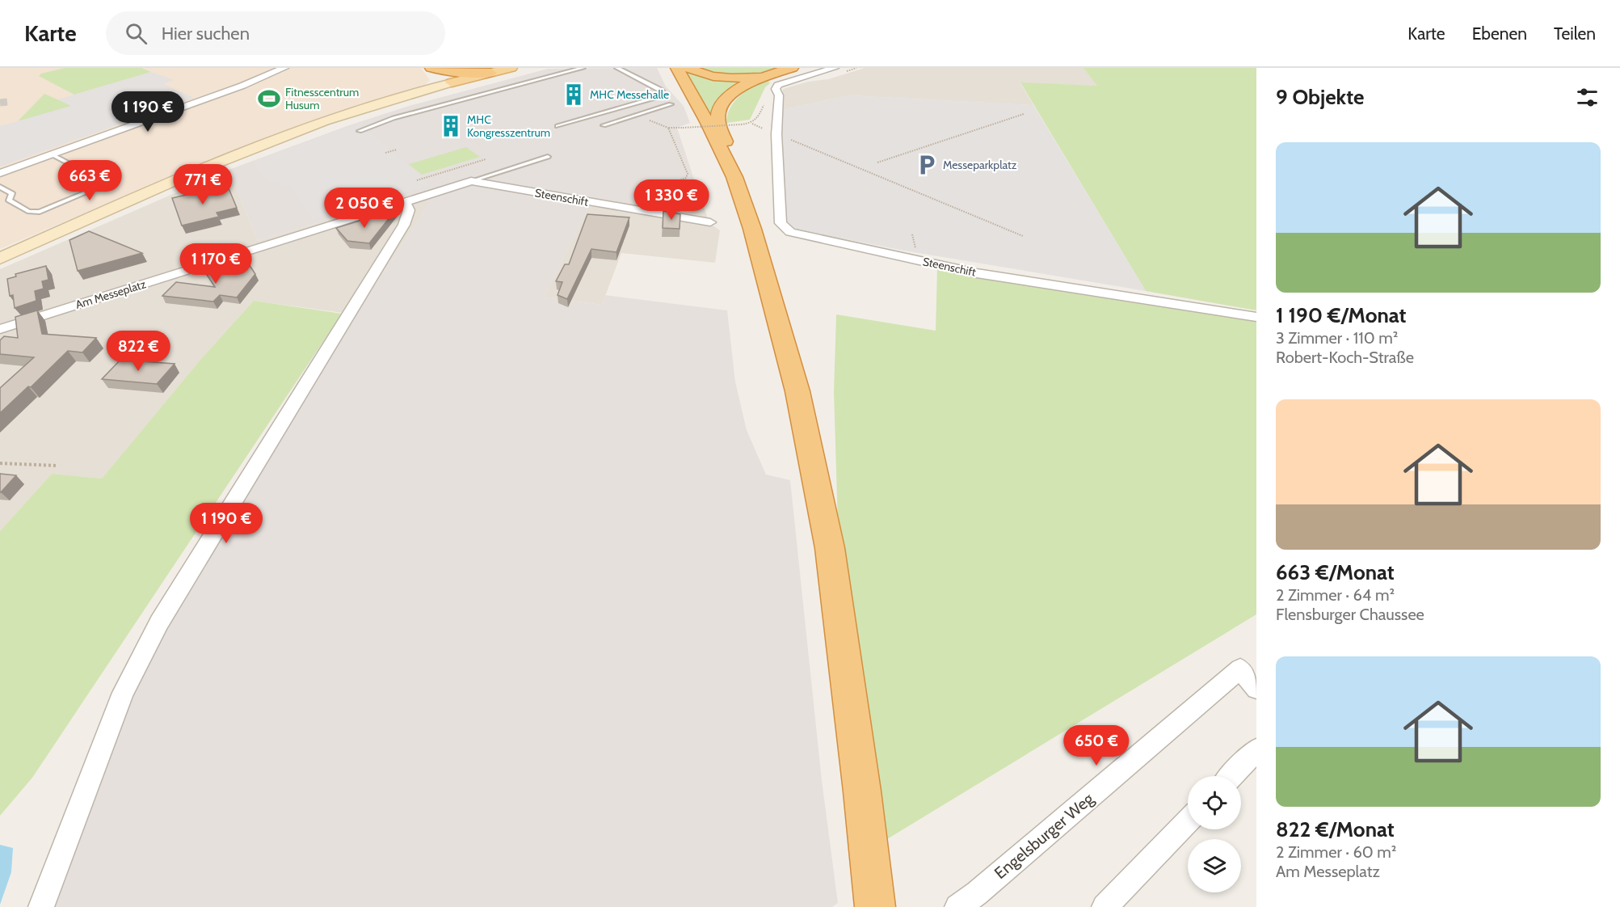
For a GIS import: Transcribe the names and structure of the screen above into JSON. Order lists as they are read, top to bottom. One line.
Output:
{"streets":{"street":["Steenschift","Am Messeplatz","Engelsburger Weg"]},"crossings":[["Steenschift","Am Messeplatz"]],"places":{"building":["MHC Messehalle","MHC Kongresszentrum"],"sports":["Fitnesscentrum Husum"],"parking":["Messeparkplatz"]},"page":{"header":"Karte","search":"Hier suchen","nav":["Karte","Ebenen","Teilen"],"heading":"9 Objekte","price":["1 190 €","663 €","771 €","1 330 €","2 050 €","1 170 €","822 €","1 190 €","650 €"],"list":[{"name":"1 190 €/Monat","note":"3 Zimmer · 110 m² · Robert-Koch-Straße"},{"name":"663 €/Monat","note":"2 Zimmer · 64 m² · Flensburger Chaussee"},{"name":"822 €/Monat","note":"2 Zimmer · 60 m² · Am Messeplatz"}]}}
